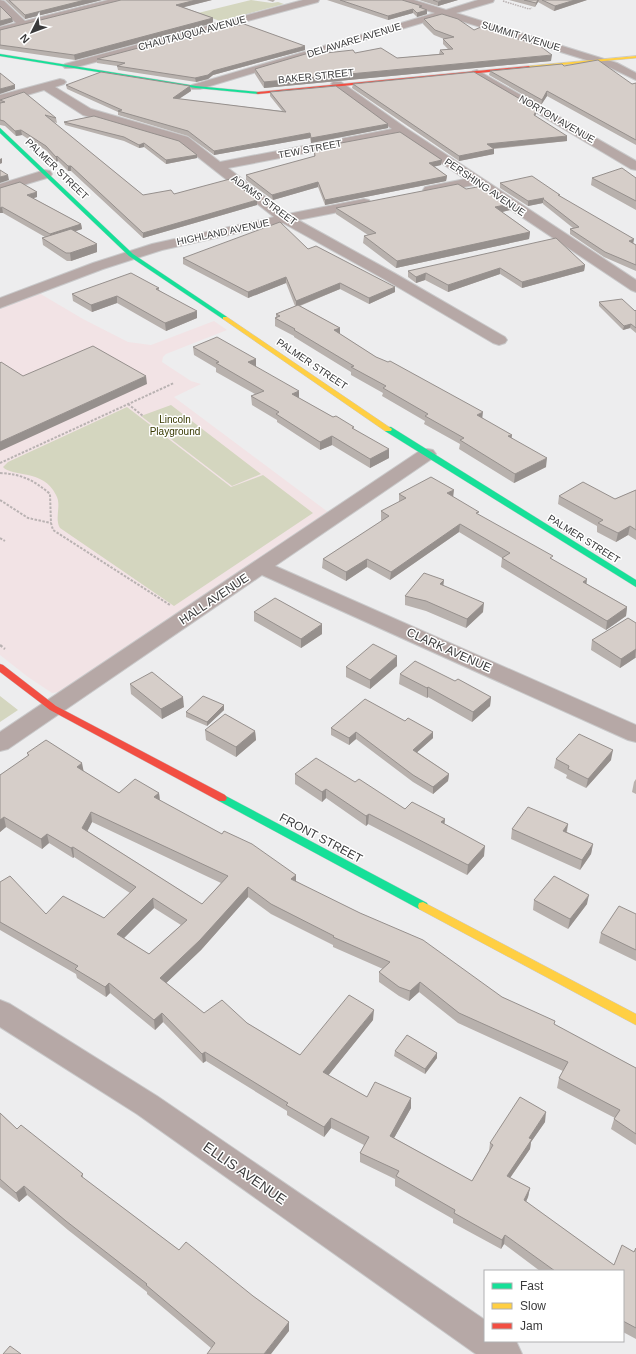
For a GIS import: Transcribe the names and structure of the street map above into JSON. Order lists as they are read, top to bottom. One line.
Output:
{"streets":{"street":["CHAUTAUQUA AVENUE","SUMMIT AVENUE","DELAWARE AVENUE","BAKER STREET","NORTON AVENUE","TEW STREET","PALMER STREET","PERSHING AVENUE","ADAMS STREET","HIGHLAND AVENUE","HALL AVENUE","CLARK AVENUE","FRONT STREET","ELLIS AVENUE"]},"crossings":[["CHAUTAUQUA AVENUE","BAKER STREET"],["SUMMIT AVENUE","DELAWARE AVENUE"],["SUMMIT AVENUE","BAKER STREET"],["DELAWARE AVENUE","BAKER STREET"],["BAKER STREET","NORTON AVENUE"],["BAKER STREET","PERSHING AVENUE"],["TEW STREET","PERSHING AVENUE"],["TEW STREET","ADAMS STREET"],["PALMER STREET","HIGHLAND AVENUE"],["PALMER STREET","HALL AVENUE"],["ADAMS STREET","HIGHLAND AVENUE"],["HALL AVENUE","CLARK AVENUE"],["HALL AVENUE","FRONT STREET"]],"parks":["Lincoln Playground"],"legend":["Fast","Slow","Jam"],"north":"bottom left"}
